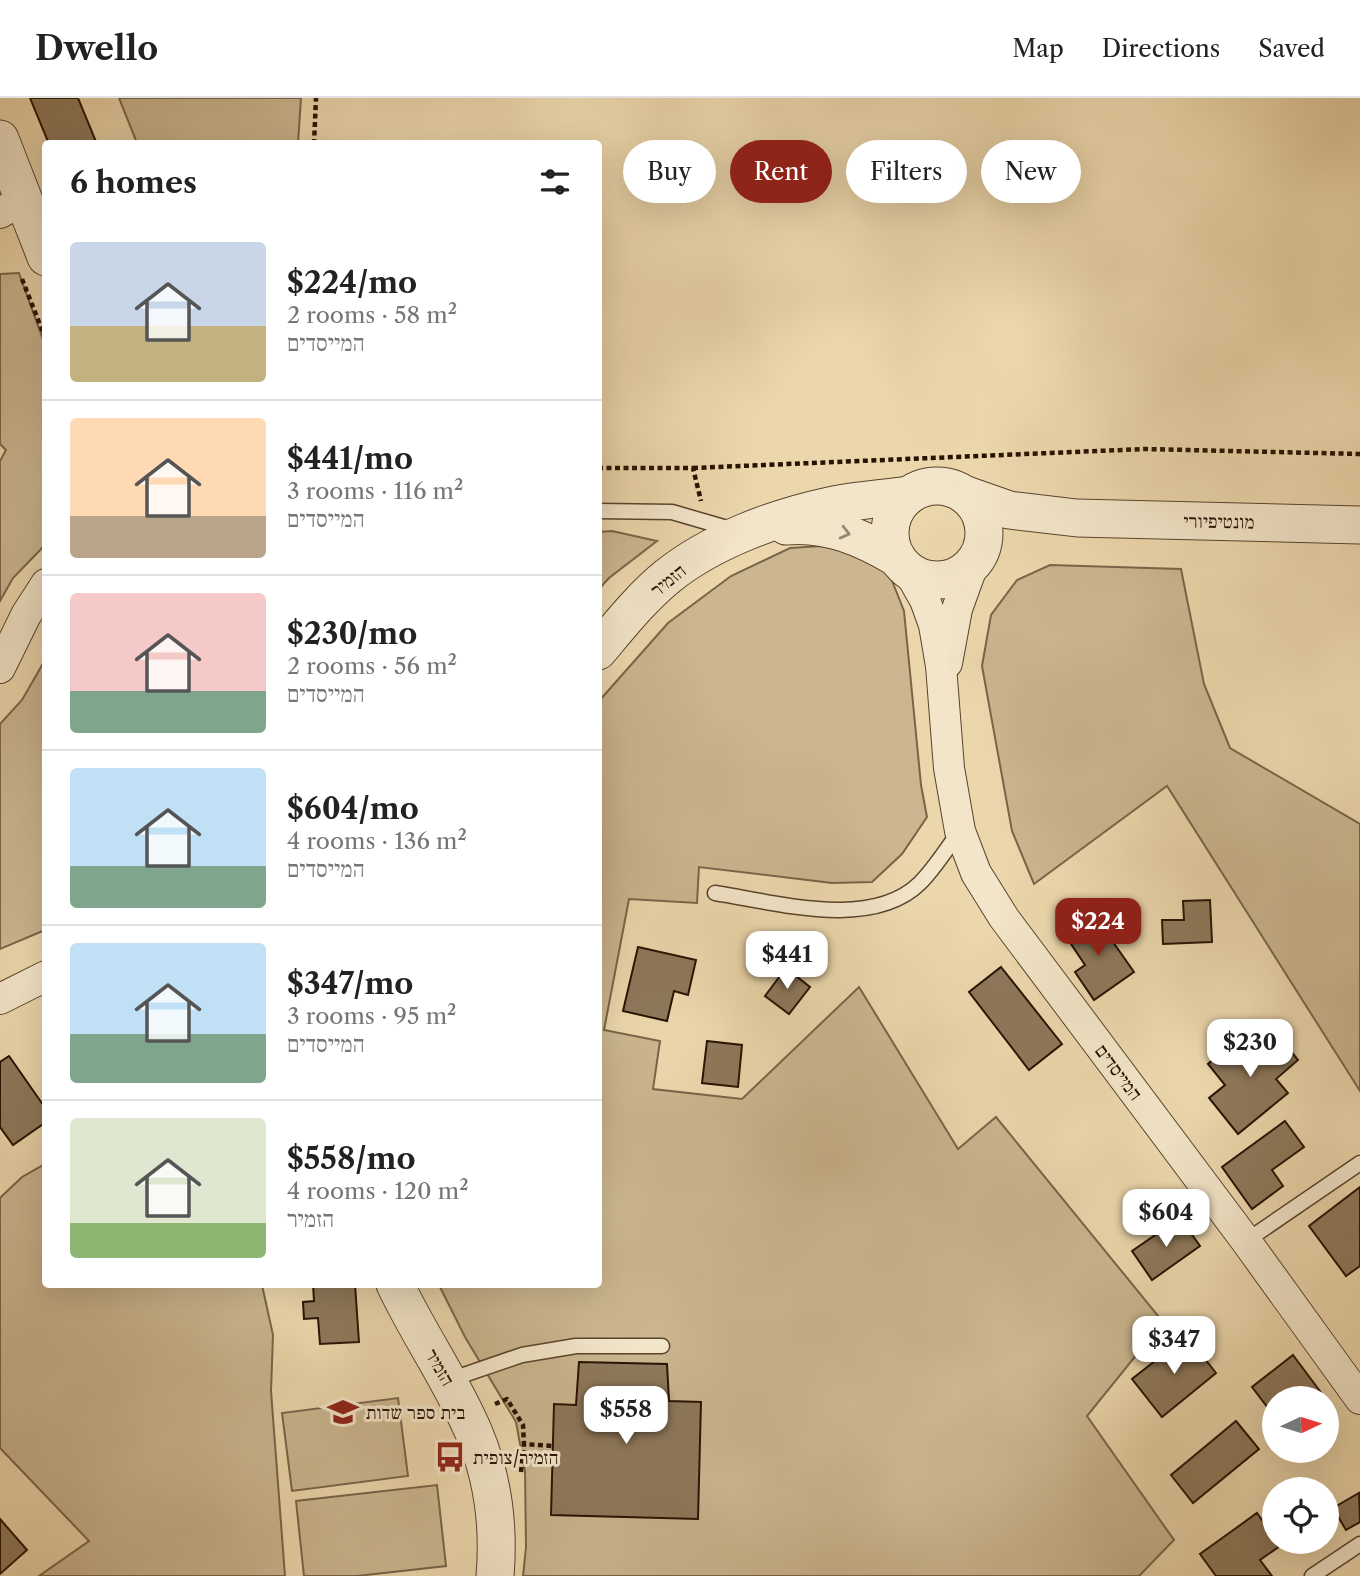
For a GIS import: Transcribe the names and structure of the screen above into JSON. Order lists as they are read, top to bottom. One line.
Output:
{"streets":{"street":["מונטיפיורי","הזמיר","המייסדים"]},"crossings":[["מונטיפיורי","הזמיר"],["מונטיפיורי","המייסדים"],["הזמיר","המייסדים"]],"places":{"school or university":["בית ספר שדות"],"bus stop":["הזמיר/צופית"]},"north":"right","page":{"header":"Dwello","nav":["Map","Directions","Saved"],"chip":["Buy","Rent","Filters","New"],"heading":"6 homes","list":[{"name":"$224/mo","note":"2 rooms · 58 m² · המייסדים"},{"name":"$441/mo","note":"3 rooms · 116 m² · המייסדים"},{"name":"$230/mo","note":"2 rooms · 56 m² · המייסדים"},{"name":"$604/mo","note":"4 rooms · 136 m² · המייסדים"},{"name":"$347/mo","note":"3 rooms · 95 m² · המייסדים"},{"name":"$558/mo","note":"4 rooms · 120 m² · הזמיר"}],"price":["$224","$441","$230","$604","$347","$558"]}}
